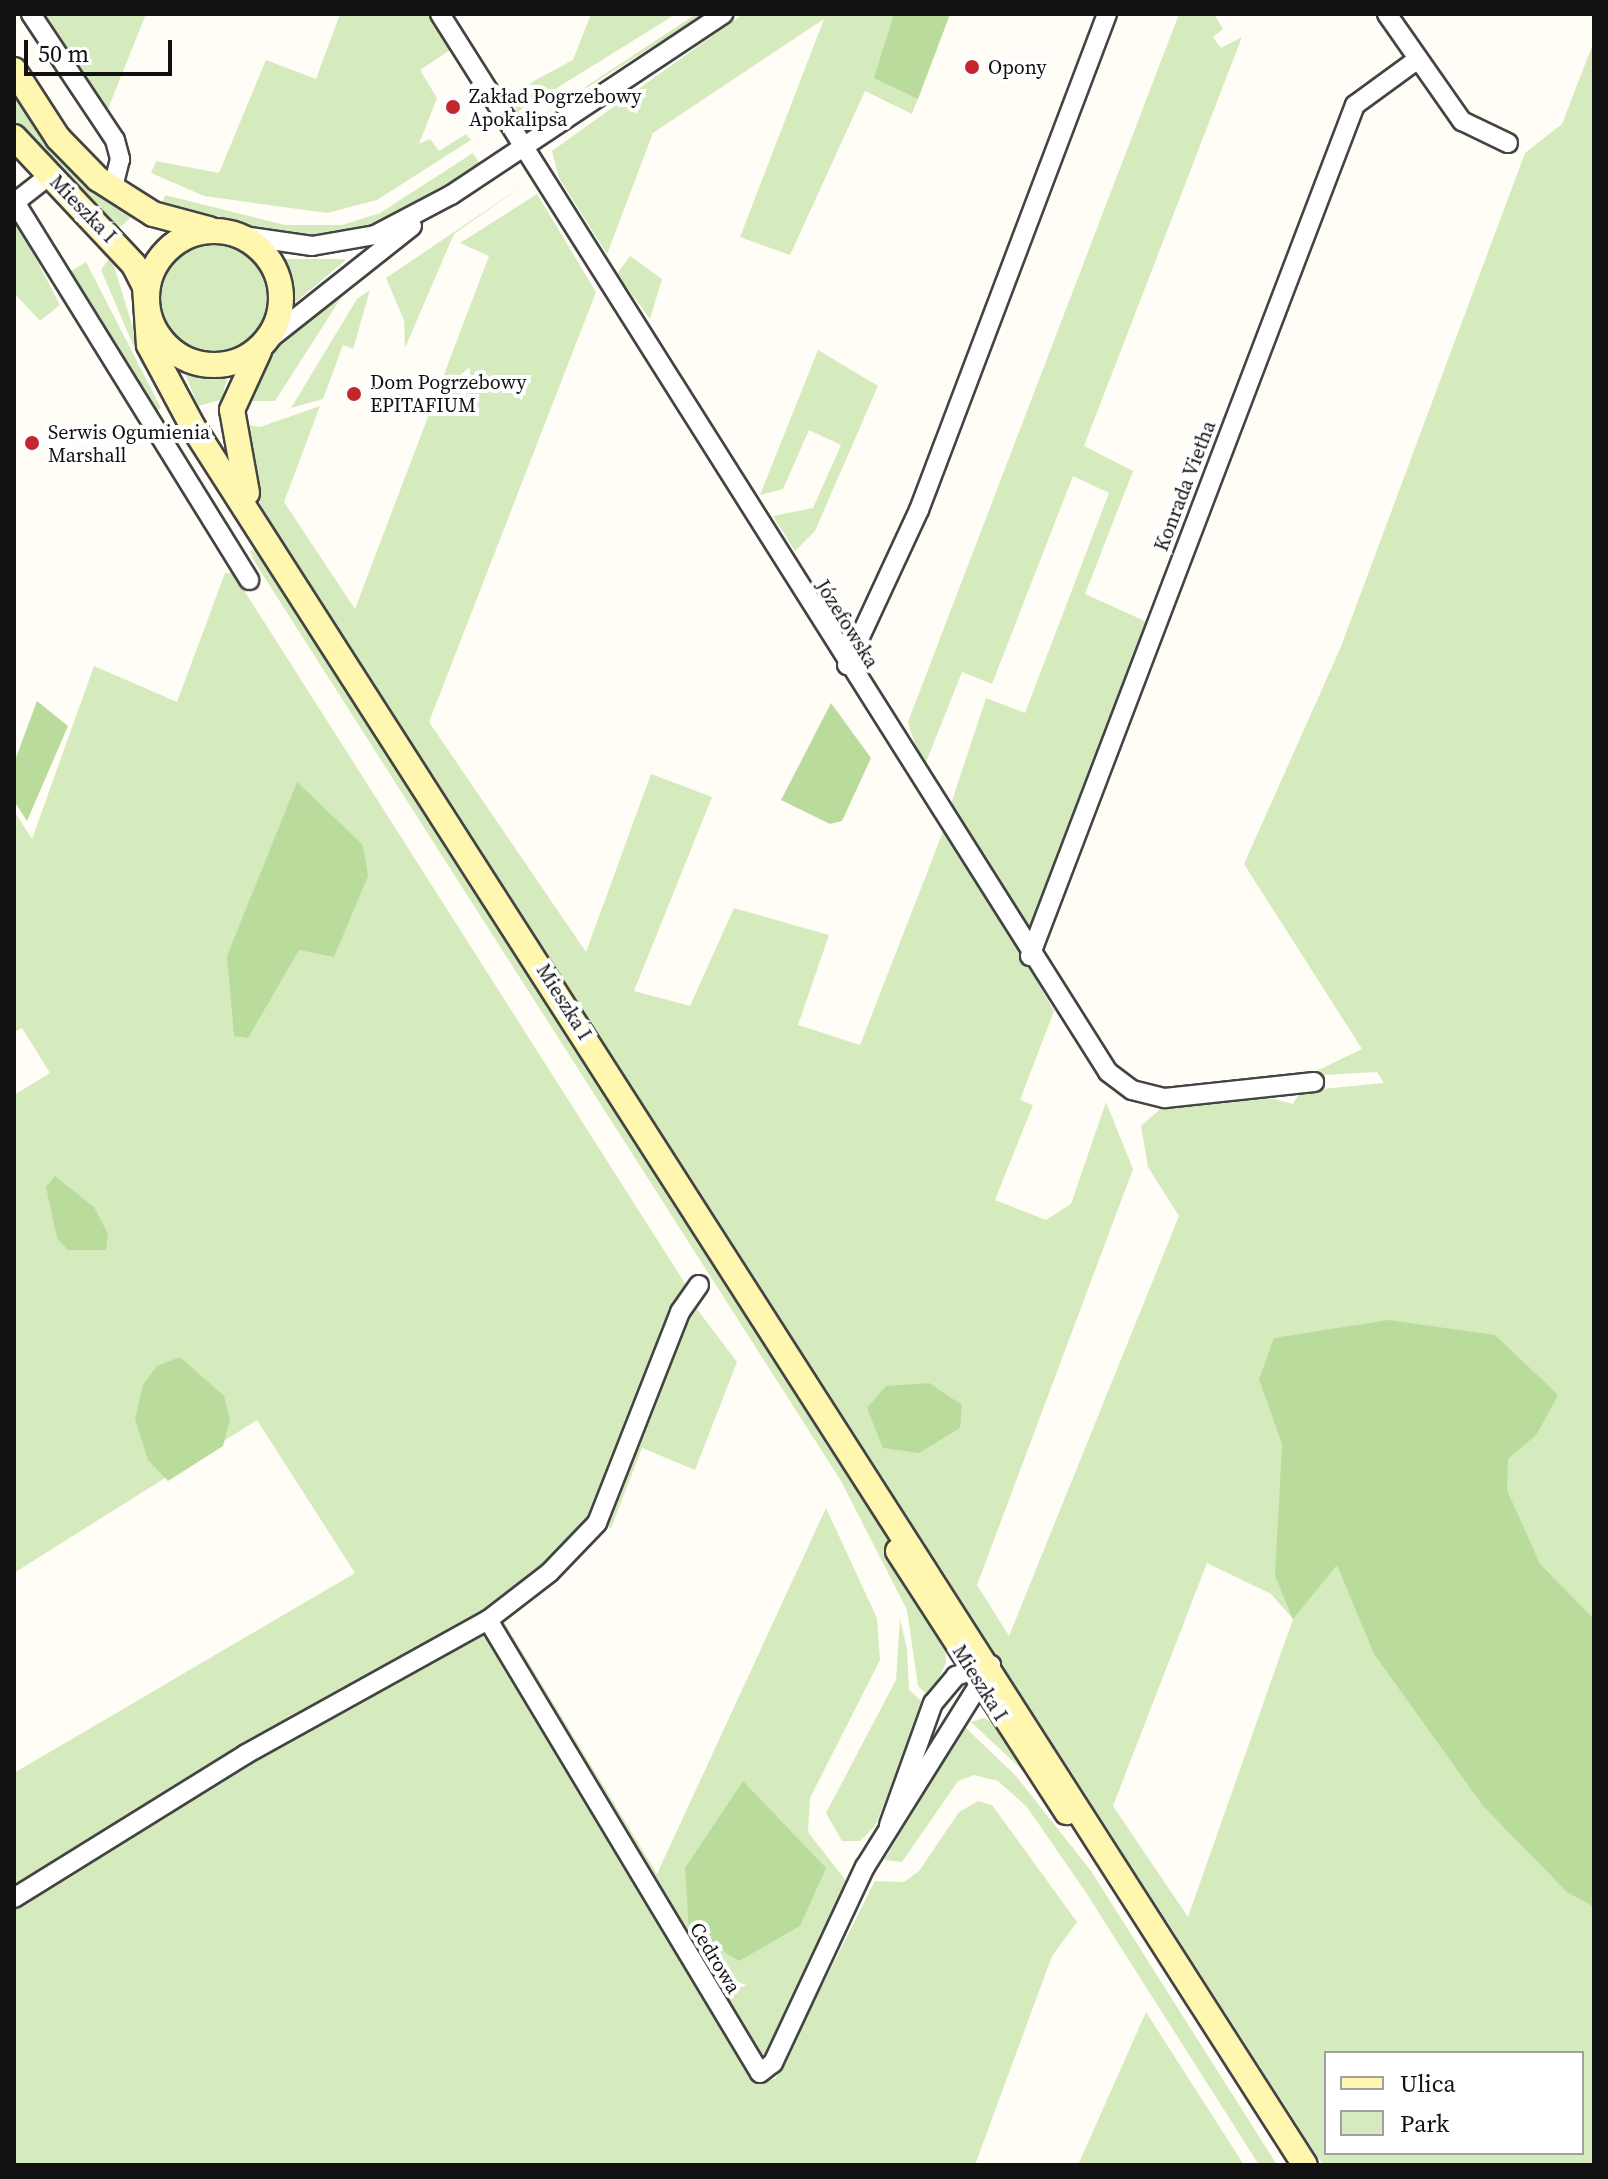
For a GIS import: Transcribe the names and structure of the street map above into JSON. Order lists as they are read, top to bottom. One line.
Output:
{"streets":{"street":["Mieszka I","Konrada Vietha","Józefowska","Cedrowa"]},"crossings":[["Mieszka I","Cedrowa"],["Konrada Vietha","Józefowska"]],"places":["Opony","Zakład Pogrzebowy Apokalipsa","Dom Pogrzebowy EPITAFIUM","Serwis Ogumienia Marshall"],"legend":["Ulica","Park"],"scale_bar":"50 m"}
